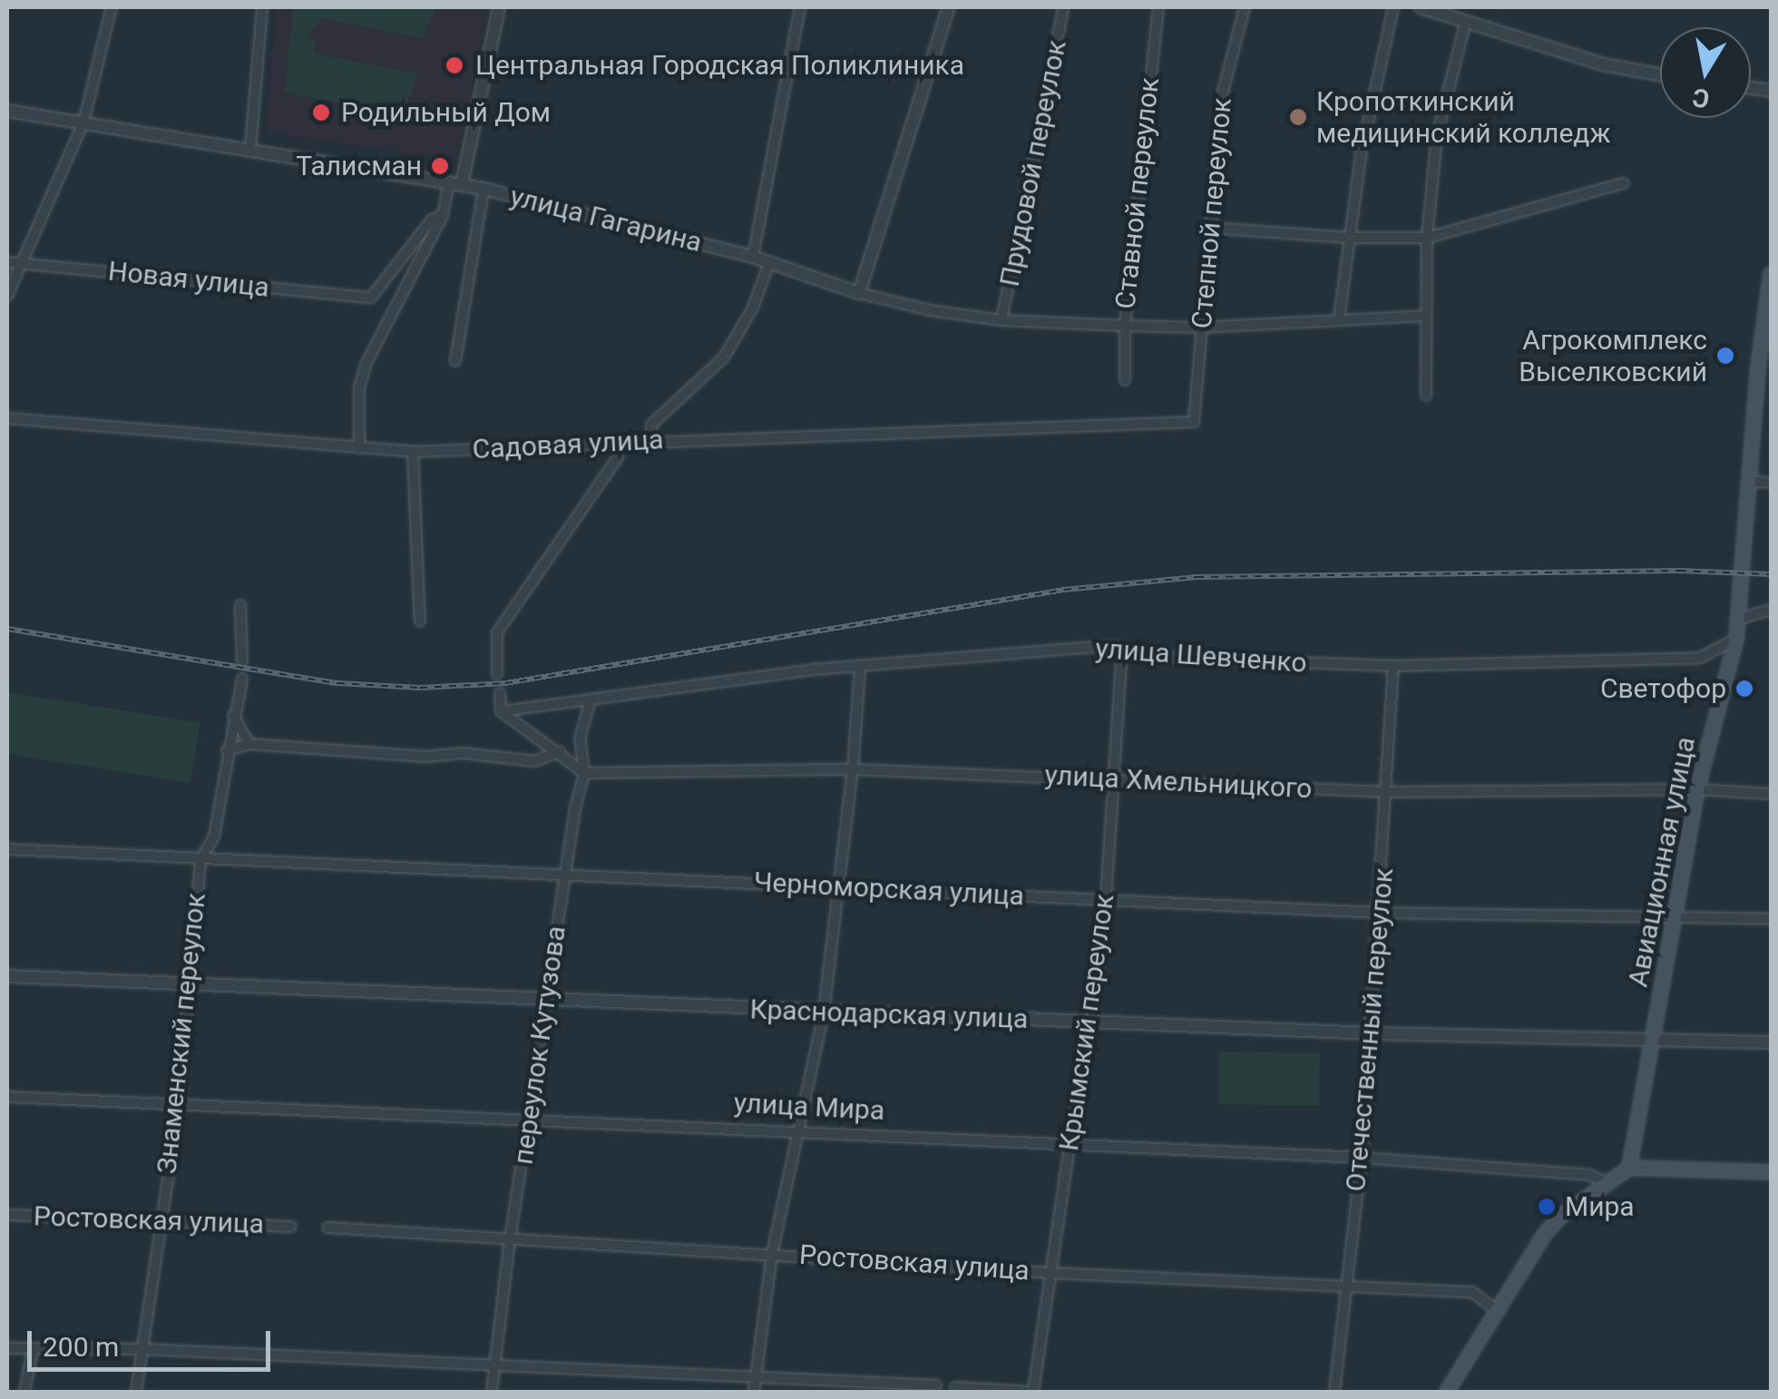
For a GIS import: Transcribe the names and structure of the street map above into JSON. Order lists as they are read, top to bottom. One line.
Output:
{"streets":{"main road":["Авиационная улица"],"street":["Прудовой переулок","Ставной переулок","Степной переулок","улица Гагарина","Новая улица","Садовая улица","улица Шевченко","улица Хмельницкого","Черноморская улица","Краснодарская улица","Крымский переулок","Отечественный переулок","Знаменский переулок","переулок Кутузова","улица Мира","Ростовская улица"]},"crossings":[["Прудовой переулок","улица Гагарина"],["Ставной переулок","улица Гагарина"],["Степной переулок","улица Гагарина"],["Степной переулок","Садовая улица"],["улица Шевченко","Авиационная улица"],["улица Шевченко","Крымский переулок"],["улица Шевченко","Отечественный переулок"],["улица Шевченко","переулок Кутузова"],["улица Хмельницкого","Авиационная улица"],["улица Хмельницкого","Крымский переулок"],["улица Хмельницкого","Отечественный переулок"],["улица Хмельницкого","переулок Кутузова"],["Авиационная улица","Черноморская улица"],["Авиационная улица","Краснодарская улица"],["Черноморская улица","Крымский переулок"],["Черноморская улица","Отечественный переулок"],["Черноморская улица","Знаменский переулок"],["Черноморская улица","переулок Кутузова"],["Краснодарская улица","Крымский переулок"],["Краснодарская улица","Отечественный переулок"],["Краснодарская улица","Знаменский переулок"],["Краснодарская улица","переулок Кутузова"],["Крымский переулок","улица Мира"],["Крымский переулок","Ростовская улица"],["Отечественный переулок","улица Мира"],["Отечественный переулок","Ростовская улица"],["Знаменский переулок","улица Мира"],["Знаменский переулок","Ростовская улица"],["переулок Кутузова","улица Мира"],["переулок Кутузова","Ростовская улица"]],"places":["Центральная Городская Поликлиника","Родильный Дом","Кропоткинский медицинский колледж","Талисман","Агрокомплекс Выселковский","Светофор","Мира"],"scale_bar":"200 m","north":"bottom"}
